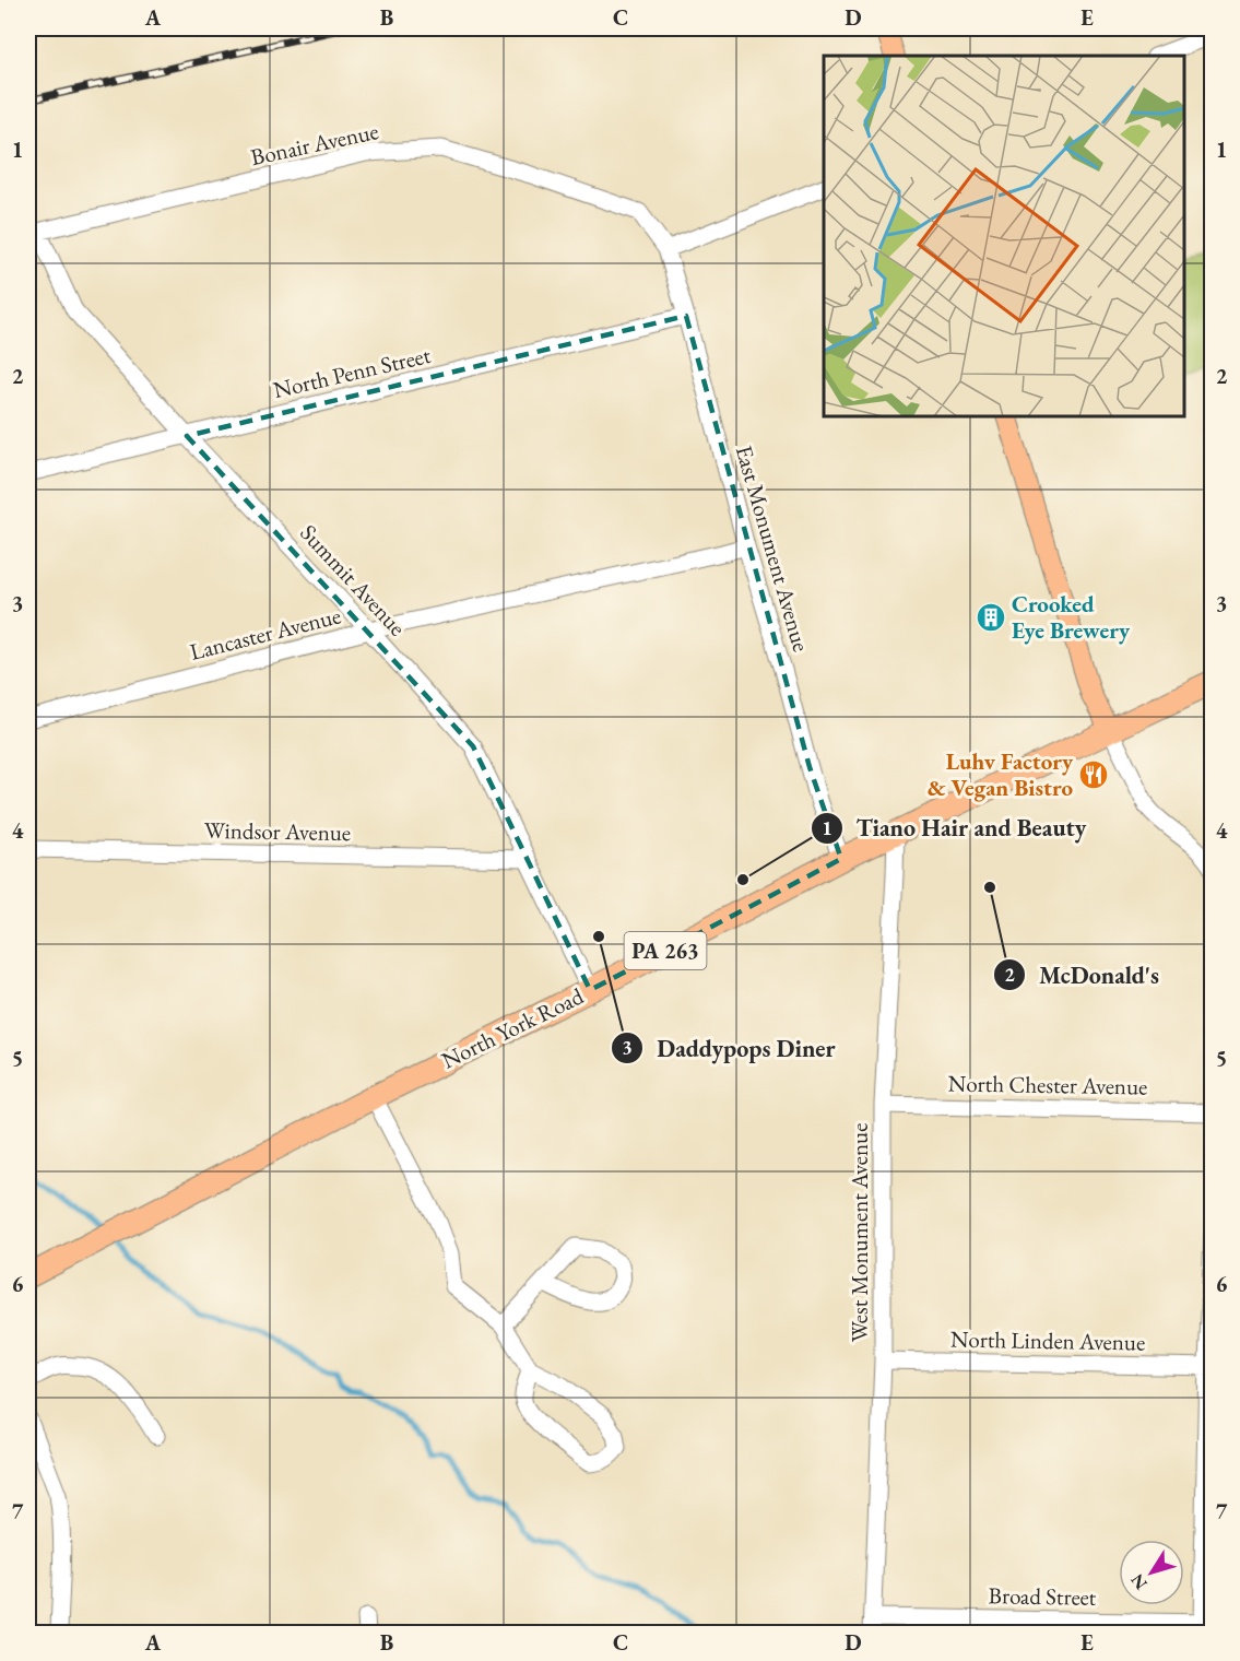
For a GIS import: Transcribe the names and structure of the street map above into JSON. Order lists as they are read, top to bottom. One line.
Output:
{"streets":{"highway":["PA 263","North York Road"],"street":["Bonair Avenue","North Penn Street","East Monument Avenue","Summit Avenue","Lancaster Avenue","Windsor Avenue","North Chester Avenue","West Monument Avenue","North Linden Avenue","Broad Street"]},"crossings":[["Bonair Avenue","East Monument Avenue"],["Bonair Avenue","Summit Avenue"],["North Penn Street","East Monument Avenue"],["North Penn Street","Summit Avenue"],["East Monument Avenue","Lancaster Avenue"],["East Monument Avenue","North York Road"],["Summit Avenue","Lancaster Avenue"],["Summit Avenue","Windsor Avenue"],["Summit Avenue","North York Road"],["North York Road","West Monument Avenue"],["North Chester Avenue","West Monument Avenue"],["West Monument Avenue","North Linden Avenue"],["West Monument Avenue","Broad Street"]],"places":{"building":["Crooked Eye Brewery"],"restaurant":["Luhv Factory & Vegan Bistro"],"other":["Tiano Hair and Beauty","McDonald's","Daddypops Diner"]},"north":"bottom left","grid":{"columns":["A","B","C","D","E"],"rows":["1","2","3","4","5","6","7"]}}
